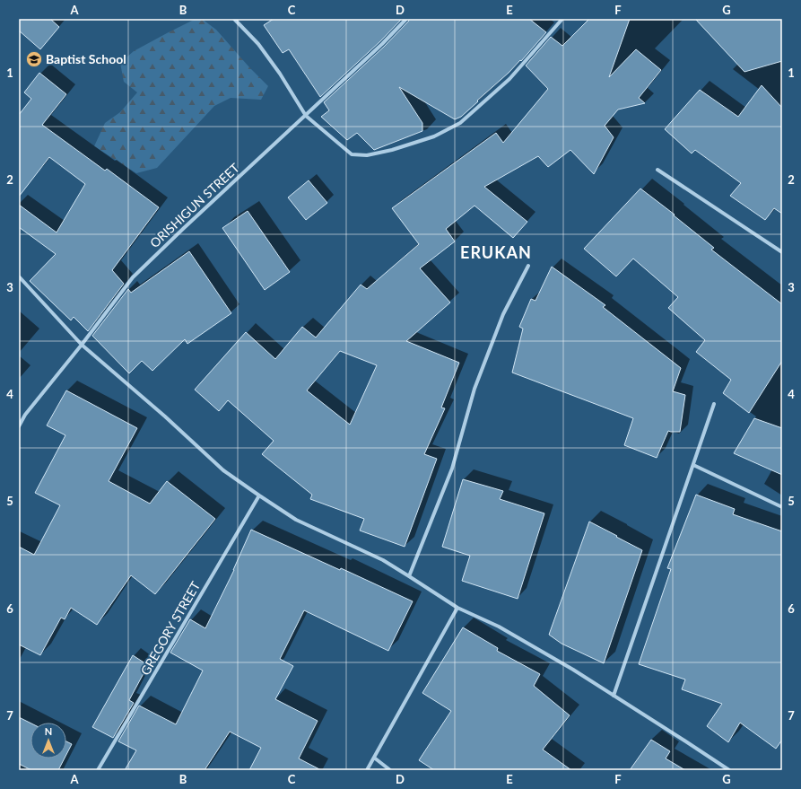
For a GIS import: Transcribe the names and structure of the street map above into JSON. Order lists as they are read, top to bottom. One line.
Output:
{"streets":{"street":["ORISHIGUN STREET","GREGORY STREET"]},"districts":["ERUKAN"],"places":{"school or university":["Baptist School"]},"north":"top","grid":{"columns":["A","B","C","D","E","F","G"],"rows":["1","2","3","4","5","6","7"]}}
